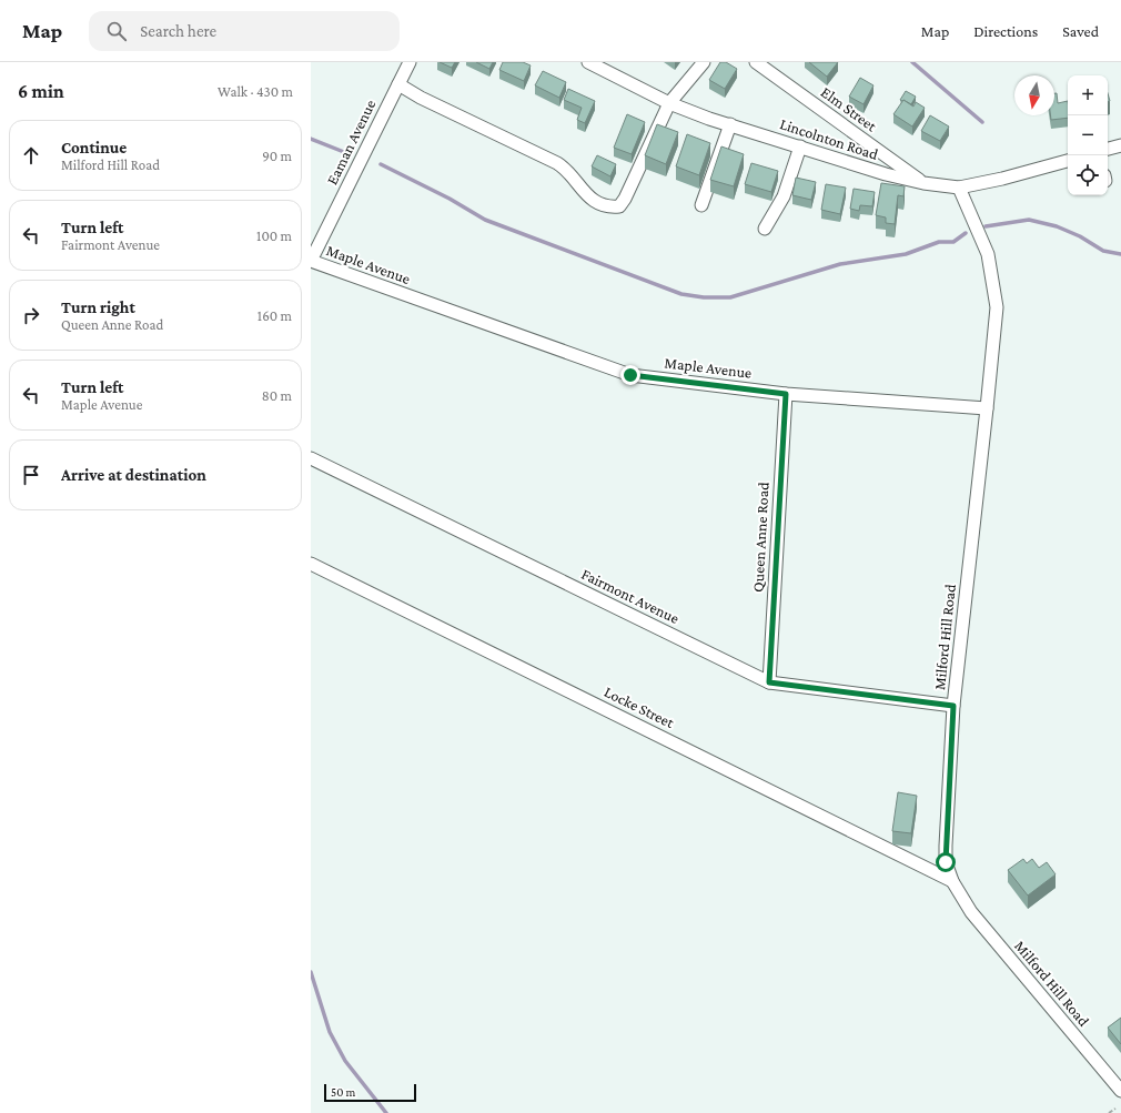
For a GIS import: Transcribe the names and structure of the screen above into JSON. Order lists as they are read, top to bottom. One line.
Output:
{"streets":{"street":["Elm Street","Lincolnton Road","Eaman Avenue","Maple Avenue","Queen Anne Road","Fairmont Avenue","Milford Hill Road","Locke Street"]},"crossings":[["Elm Street","Lincolnton Road"],["Lincolnton Road","Milford Hill Road"],["Eaman Avenue","Maple Avenue"],["Maple Avenue","Queen Anne Road"],["Maple Avenue","Milford Hill Road"],["Queen Anne Road","Fairmont Avenue"],["Fairmont Avenue","Milford Hill Road"],["Milford Hill Road","Locke Street"]],"scale_bar":"50 m","north":"bottom","page":{"header":"Map","search":"Search here","nav":["Map","Directions","Saved"],"heading":["6 min","Walk · 430 m"],"map_buttons":["+","−"],"list":[["Continue","Milford Hill Road","90 m"],["Turn left","Fairmont Avenue","100 m"],["Turn right","Queen Anne Road","160 m"],["Turn left","Maple Avenue","80 m"],"Arrive at destination"],"scale":"50 m"}}
